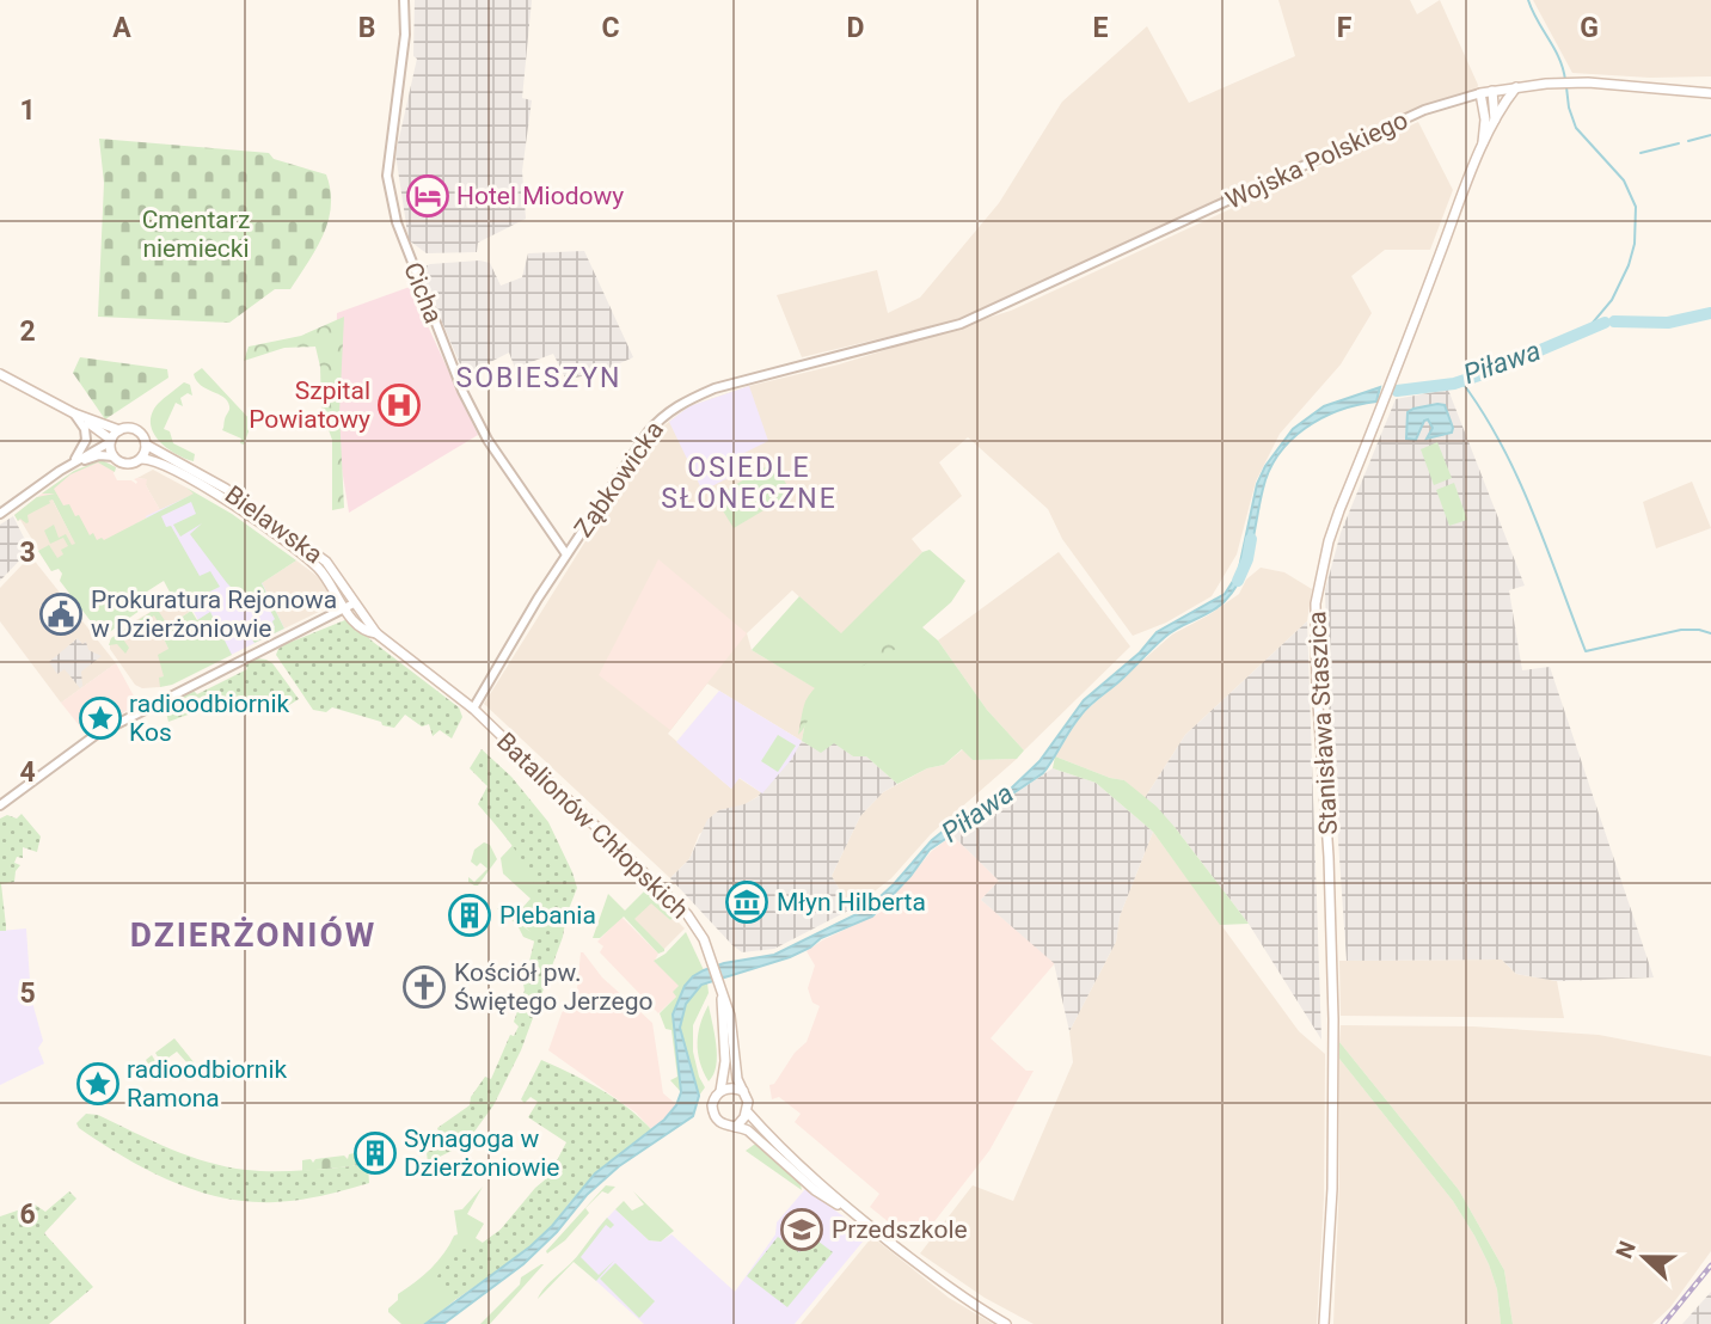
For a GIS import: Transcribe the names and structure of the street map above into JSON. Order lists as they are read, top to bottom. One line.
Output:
{"streets":{"main road":["Wojska Polskiego","Bielawska","Stanisława Staszica","Batalionów Chłopskich"],"street":["Cicha","Ząbkowicka"]},"crossings":[["Wojska Polskiego","Ząbkowicka"],["Wojska Polskiego","Stanisława Staszica"],["Cicha","Ząbkowicka"],["Ząbkowicka","Bielawska"],["Ząbkowicka","Batalionów Chłopskich"],["Bielawska","Batalionów Chłopskich"]],"districts":["SOBIESZYN","OSIEDLE SŁONECZNE","DZIERŻONIÓW"],"water":["Piława"],"parks":["Cmentarz niemiecki"],"places":{"hotel":["Hotel Miodowy"],"hospital":["Szpital Powiatowy"],"public building":["Prokuratura Rejonowa w Dzierżoniowie"],"place":["radioodbiornik Kos","radioodbiornik Ramona"],"museum":["Młyn Hilberta"],"building":["Plebania","Synagoga w Dzierżoniowie"],"church":["Kościół pw. Świętego Jerzego"],"school or university":["Przedszkole"]},"north":"left","grid":{"columns":["A","B","C","D","E","F","G"],"rows":["1","2","3","4","5","6"]}}
